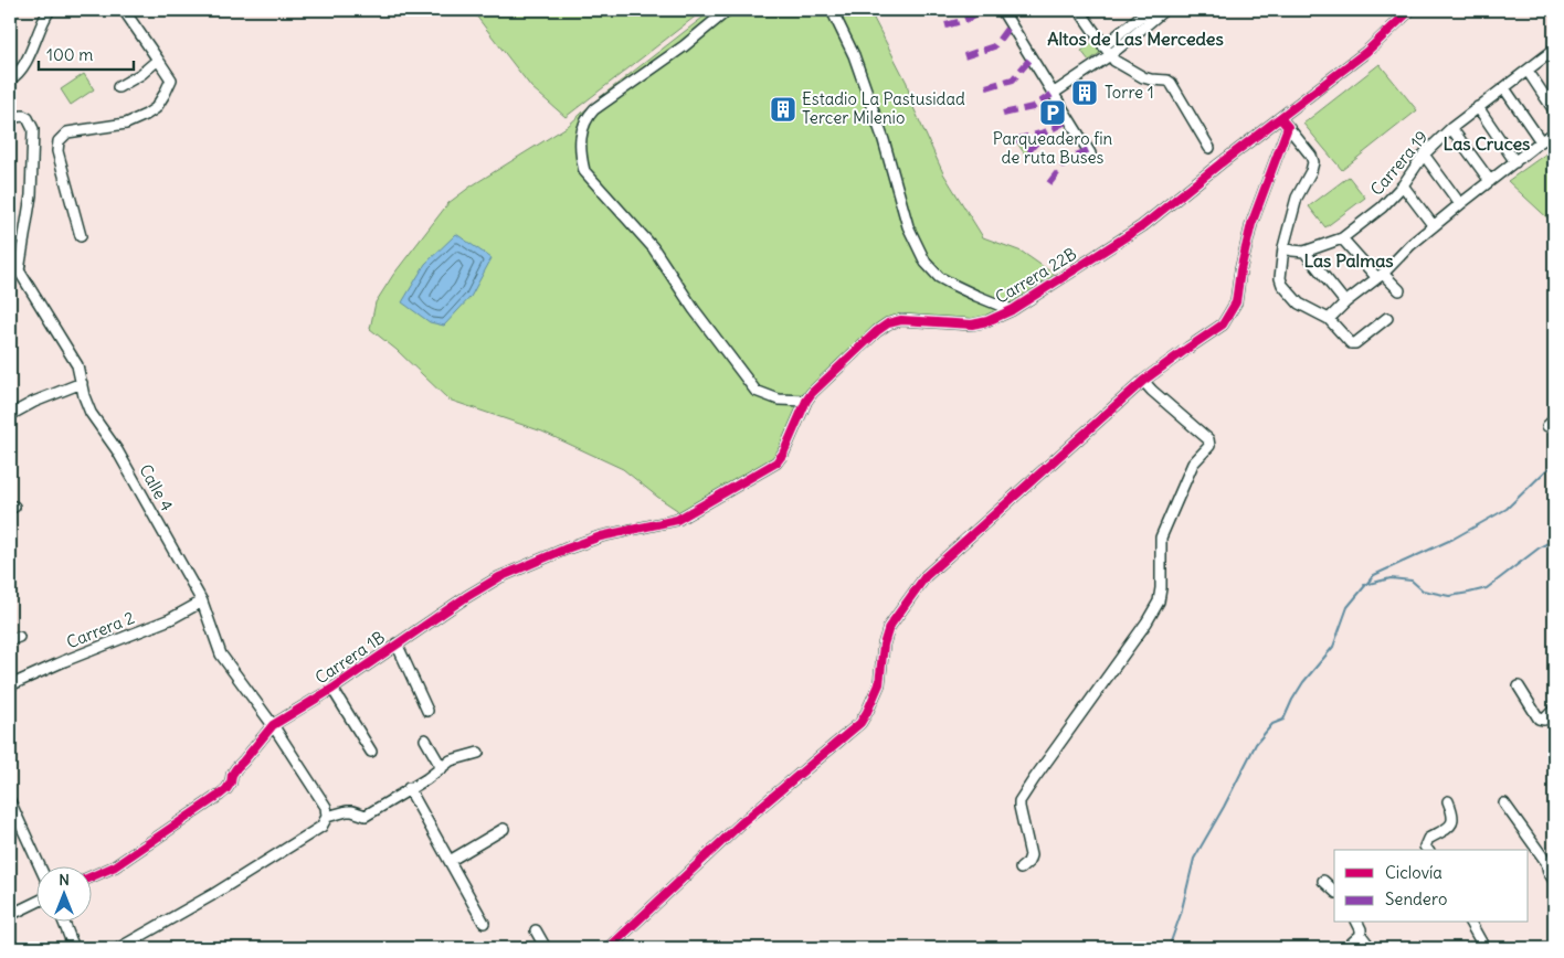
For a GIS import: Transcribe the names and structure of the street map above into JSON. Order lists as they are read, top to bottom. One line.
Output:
{"streets":{"street":["Carrera 19","Carrera 22B","Calle 4","Carrera 2","Carrera 1B"]},"crossings":[["Carrera 22B","Carrera 1B"],["Calle 4","Carrera 2"],["Calle 4","Carrera 1B"]],"districts":["Altos de Las Mercedes","Las Cruces","Las Palmas"],"places":{"building":["Torre 1","Estadio La Pastusidad Tercer Milenio"],"parking":["Parqueadero fin de ruta Buses"]},"legend":["Ciclovía","Sendero"],"scale_bar":"100 m","north":"top"}
